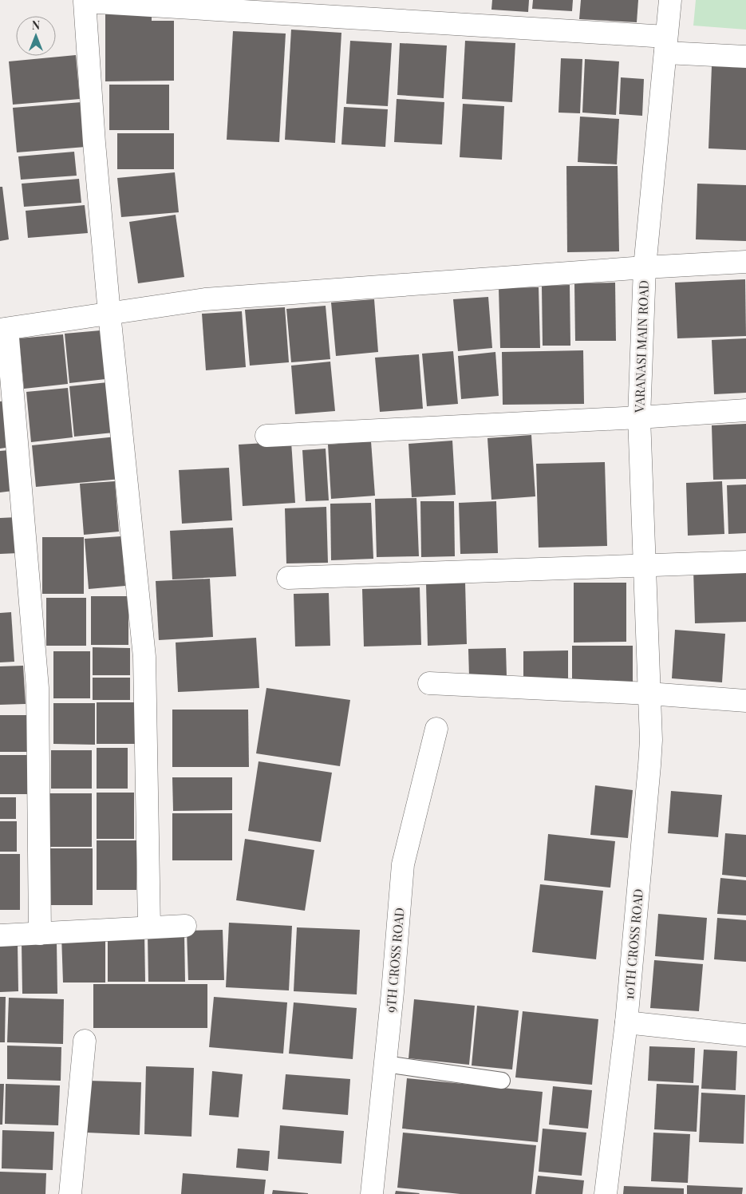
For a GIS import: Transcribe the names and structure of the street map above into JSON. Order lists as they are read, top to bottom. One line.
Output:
{"streets":{"street":["VARANASI MAIN ROAD","10TH CROSS ROAD","9TH CROSS ROAD"]},"crossings":[["VARANASI MAIN ROAD","10TH CROSS ROAD"]],"north":"top"}
